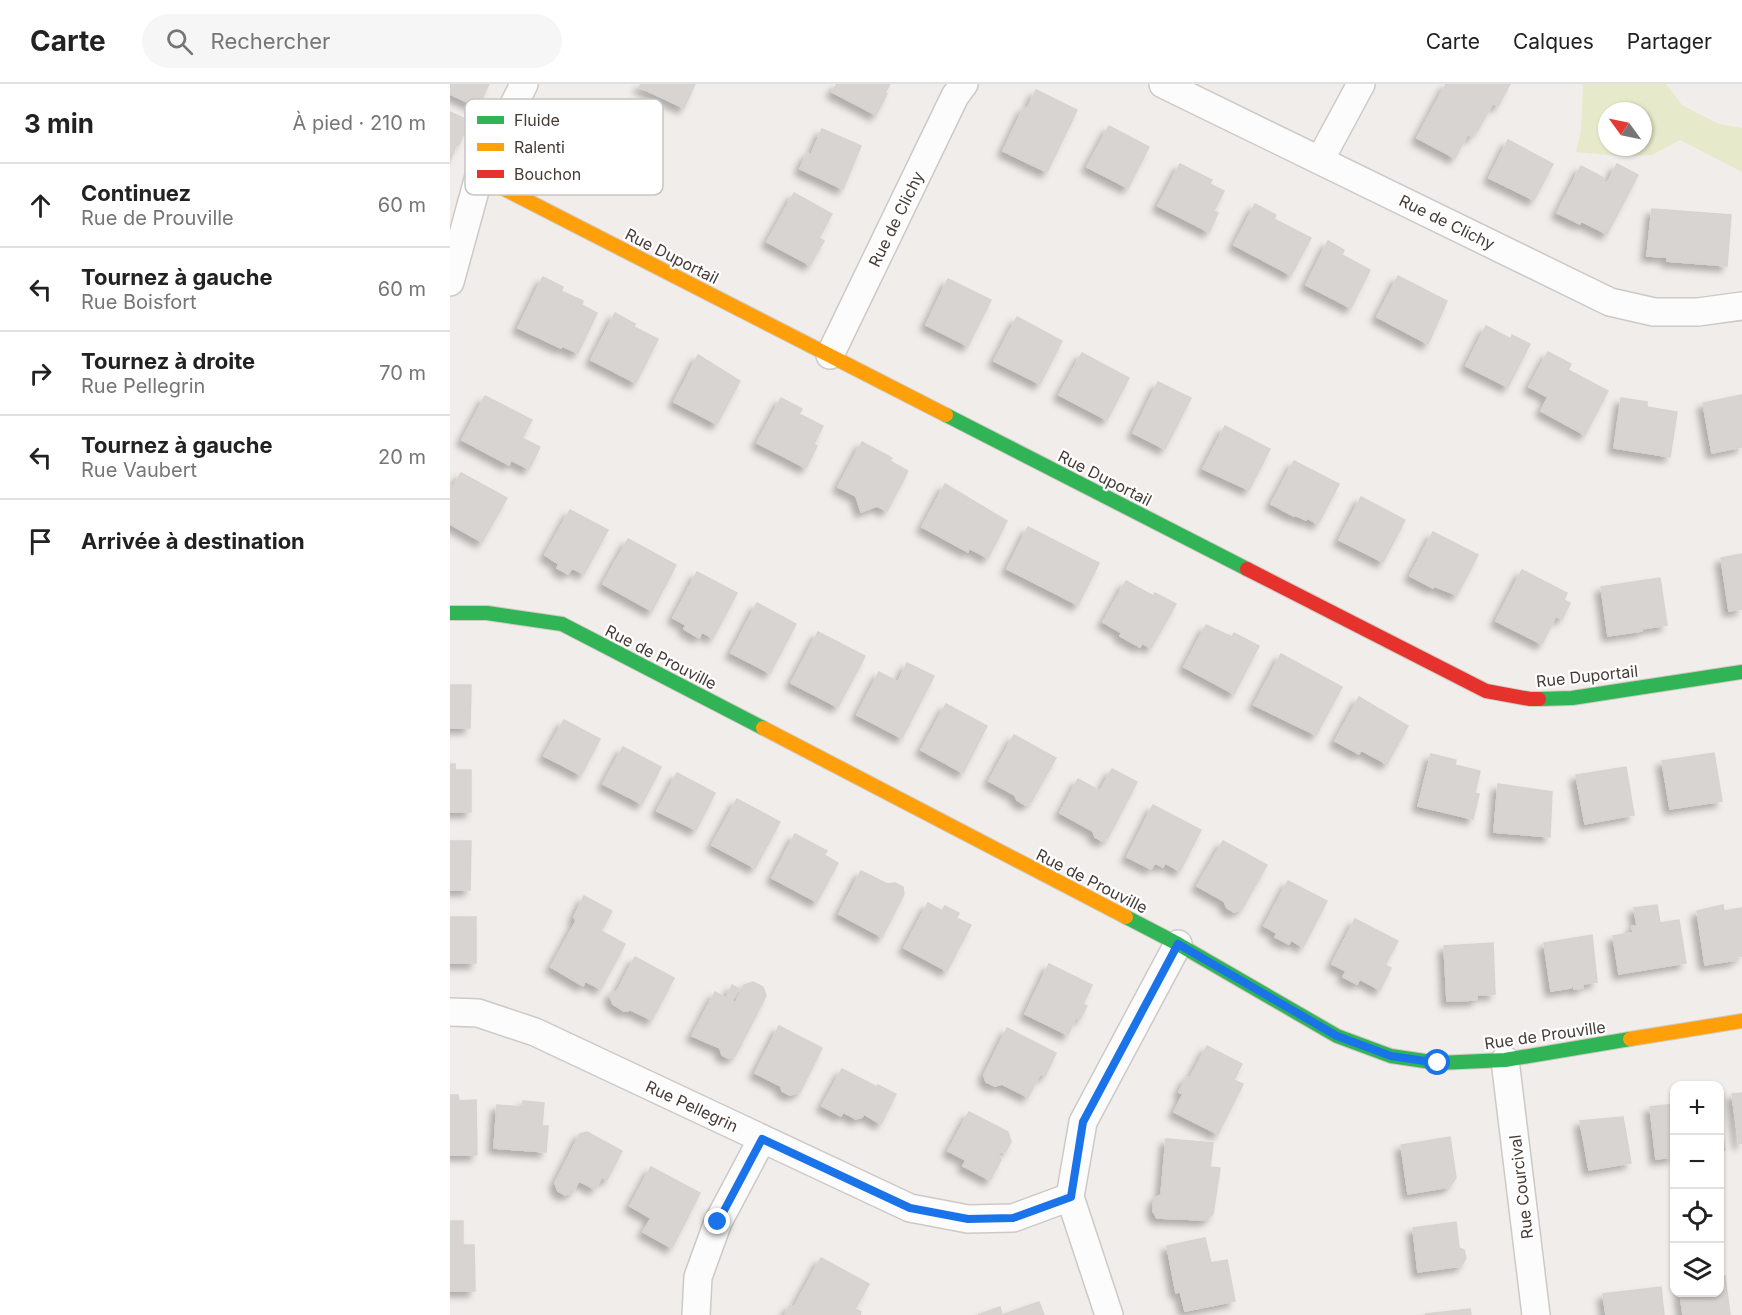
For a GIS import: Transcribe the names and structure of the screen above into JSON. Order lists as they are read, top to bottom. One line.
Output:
{"streets":{"street":["Rue de Clichy","Rue Duportail","Rue de Prouville","Rue Pellegrin","Rue Courcival"]},"crossings":[["Rue de Clichy","Rue Duportail"],["Rue de Prouville","Rue Courcival"]],"legend":["Fluide","Ralenti","Bouchon"],"north":"top left","page":{"header":"Carte","search":"Rechercher","nav":["Carte","Calques","Partager"],"heading":["3 min","À pied · 210 m"],"list":[["Continuez","Rue de Prouville","60 m"],["Tournez à gauche","Rue Boisfort","60 m"],["Tournez à droite","Rue Pellegrin","70 m"],["Tournez à gauche","Rue Vaubert","20 m"],"Arrivée à destination"],"map_buttons":["+","−"]}}
